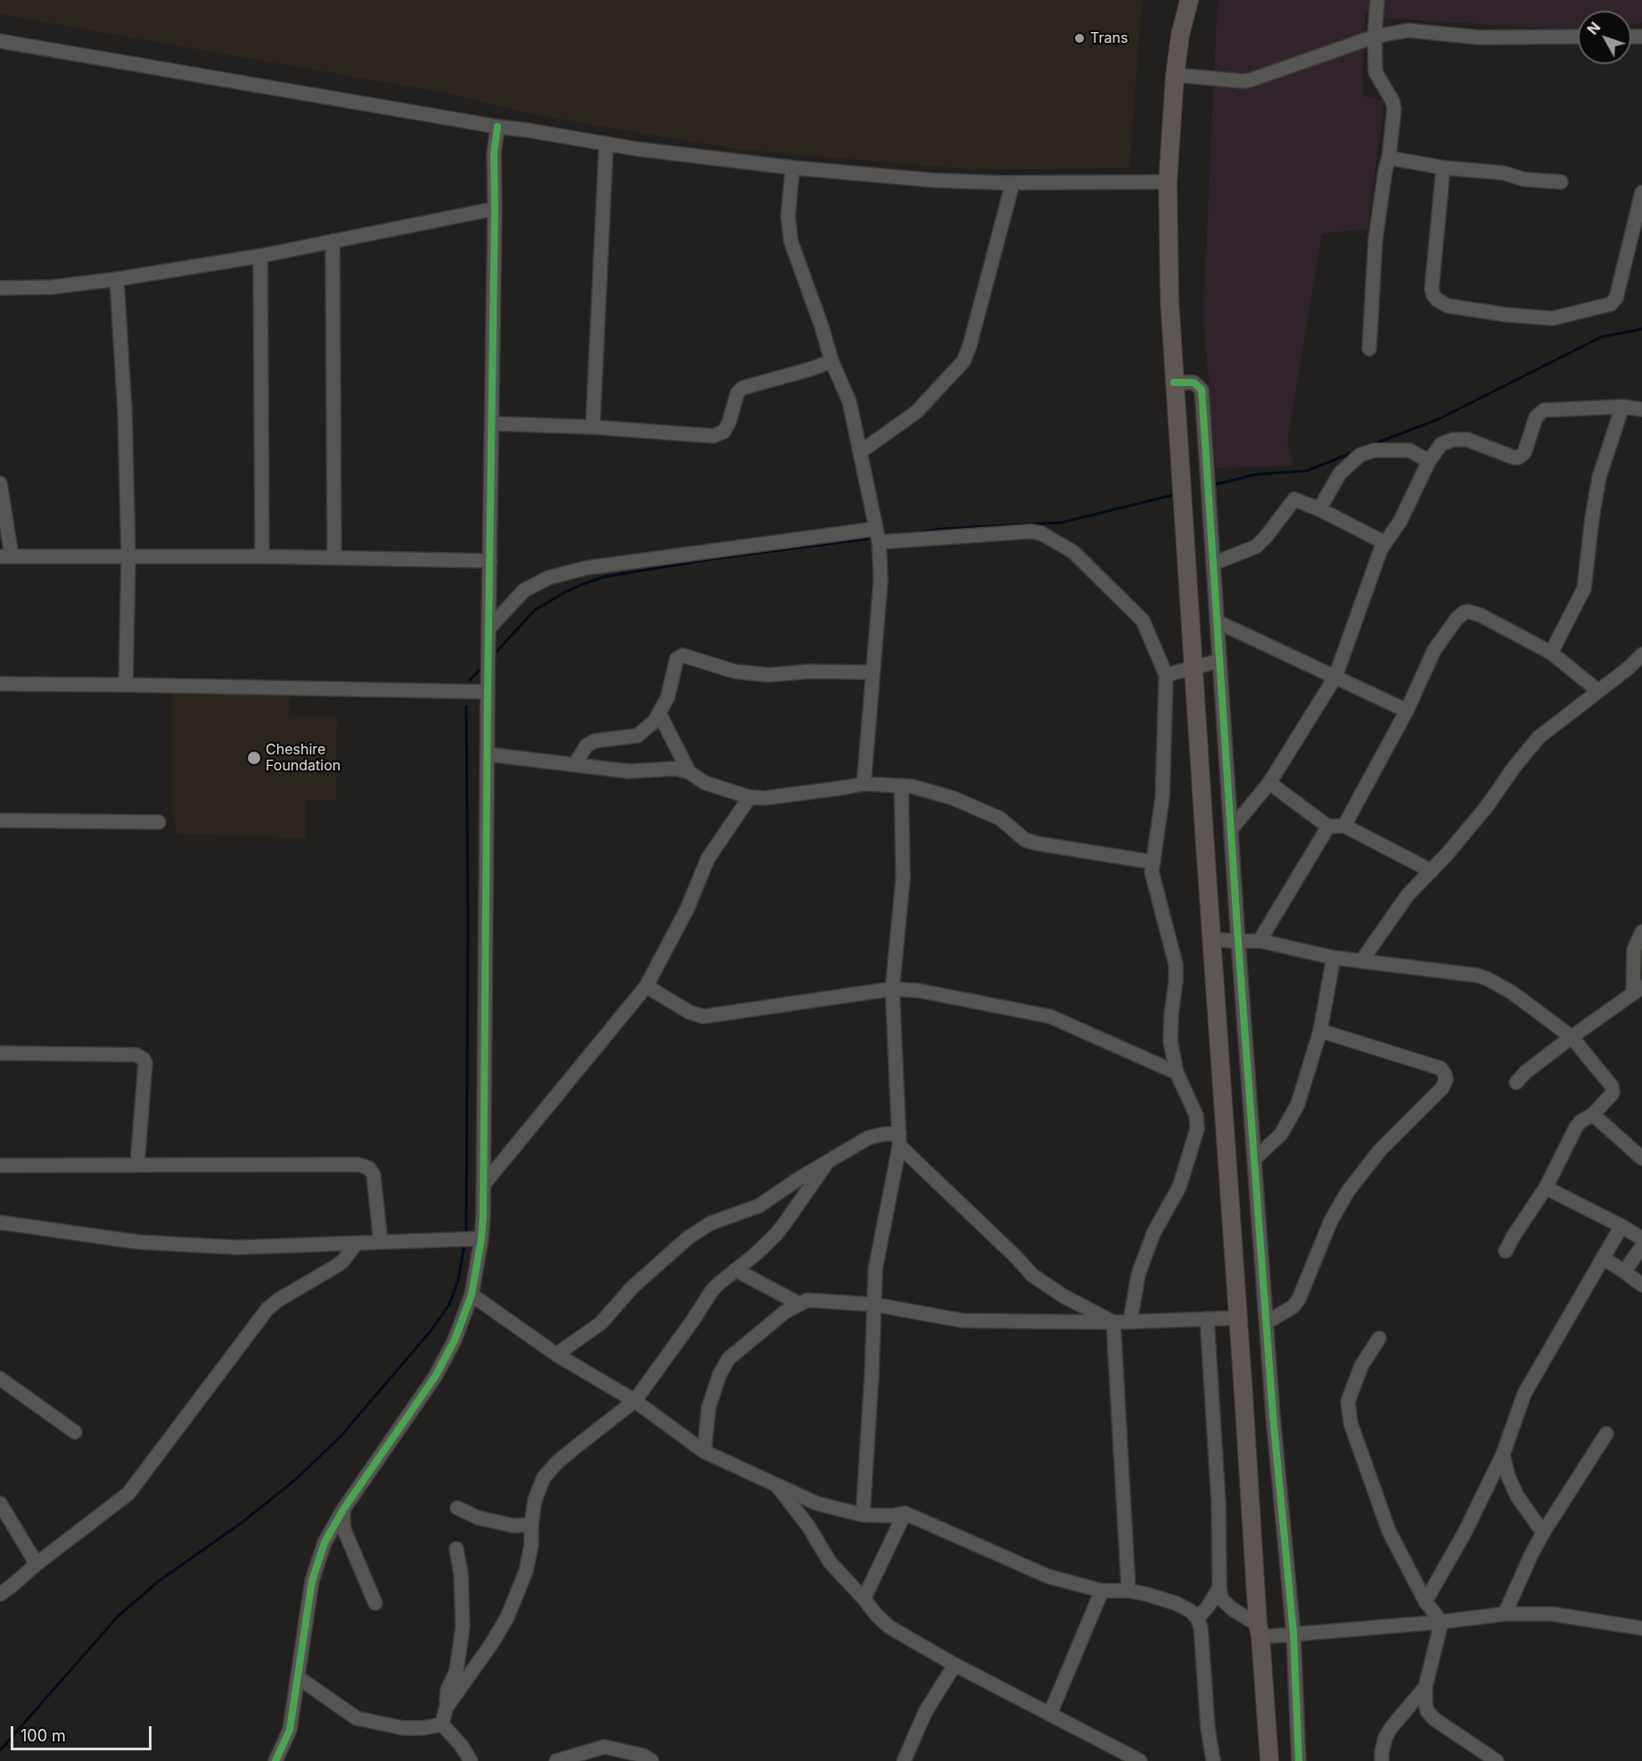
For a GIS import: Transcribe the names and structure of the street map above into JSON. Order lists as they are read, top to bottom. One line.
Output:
{"places":["Trans","Cheshire Foundation"],"scale_bar":"100 m","north":"top left"}
